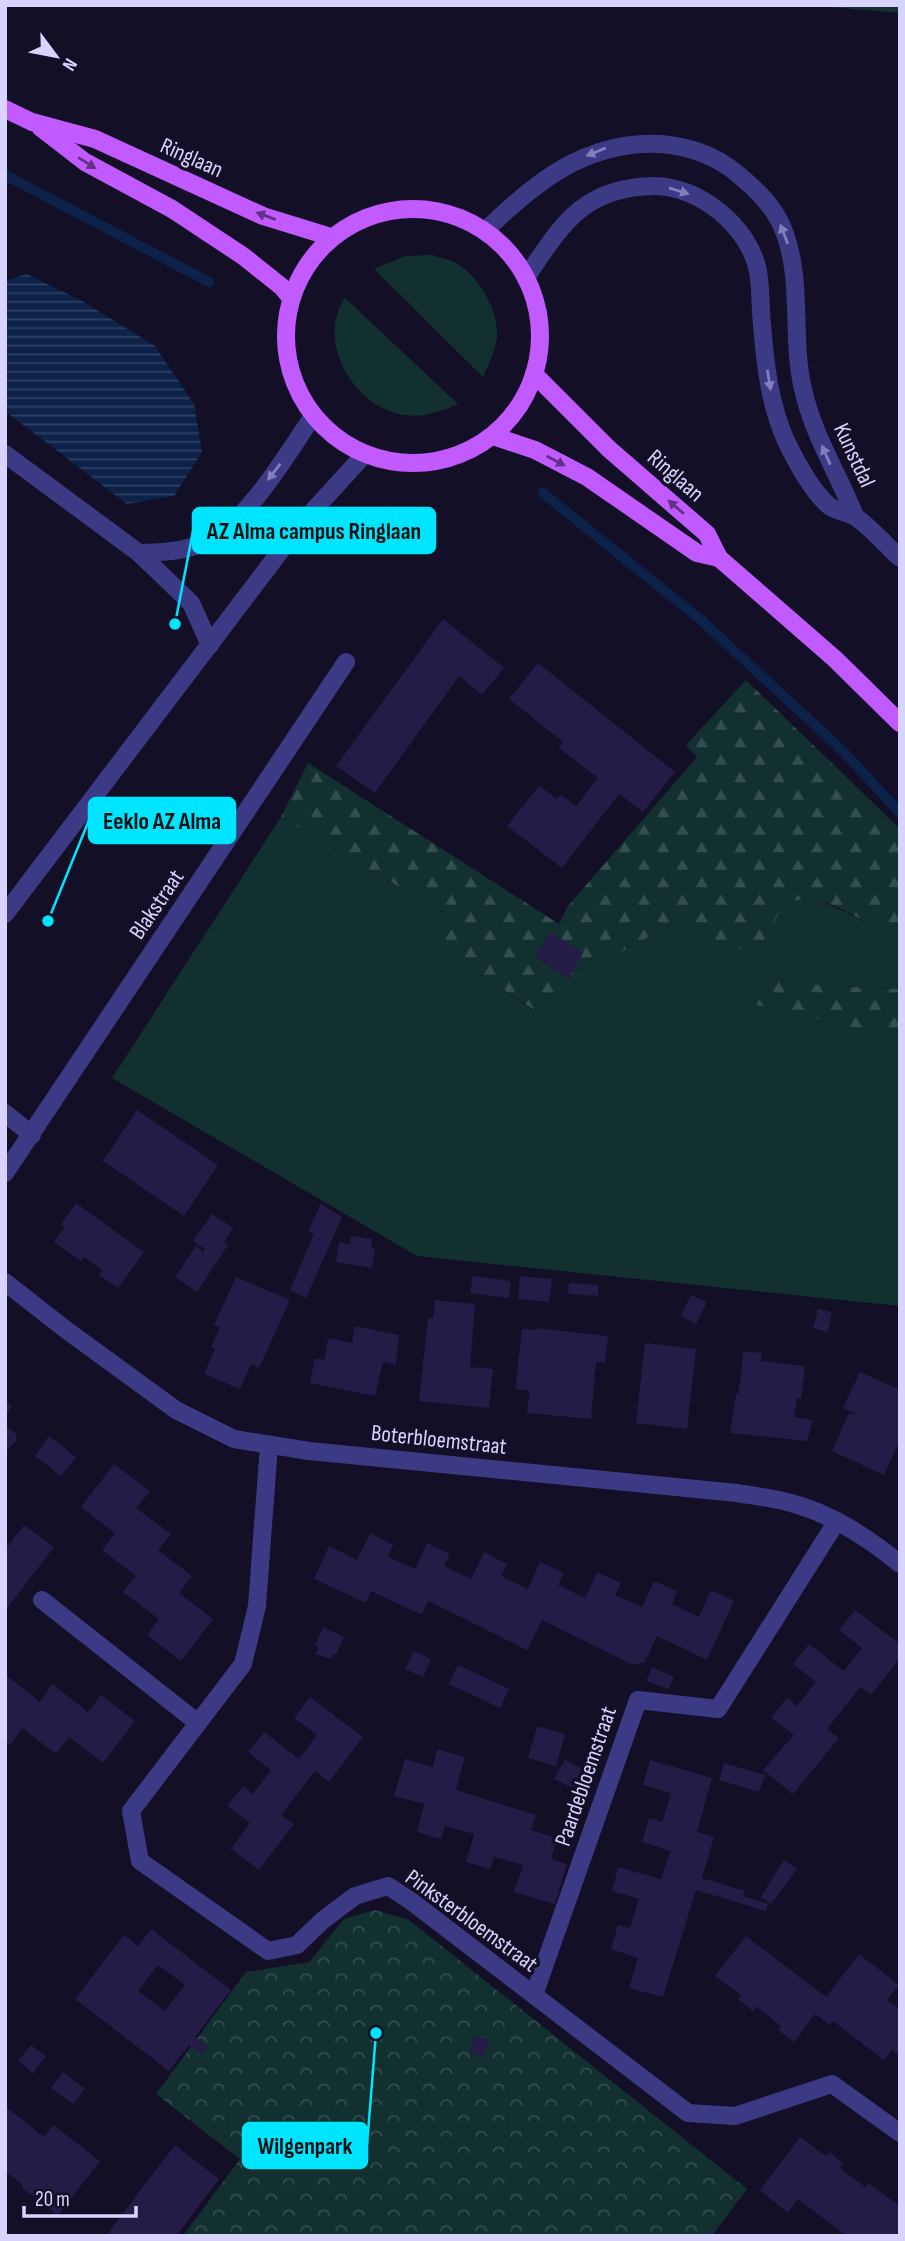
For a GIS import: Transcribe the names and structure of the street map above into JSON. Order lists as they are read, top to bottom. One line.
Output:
{"streets":{"main road":["Ringlaan"],"street":["Kunstdal","Blakstraat","Boterbloemstraat","Paardebloemstraat","Pinksterbloemstraat"]},"crossings":[["Boterbloemstraat","Paardebloemstraat"],["Boterbloemstraat","Pinksterbloemstraat"],["Paardebloemstraat","Pinksterbloemstraat"]],"places":["AZ Alma campus Ringlaan","Eeklo AZ Alma","Wilgenpark"],"scale_bar":"20 m","north":"bottom right"}
